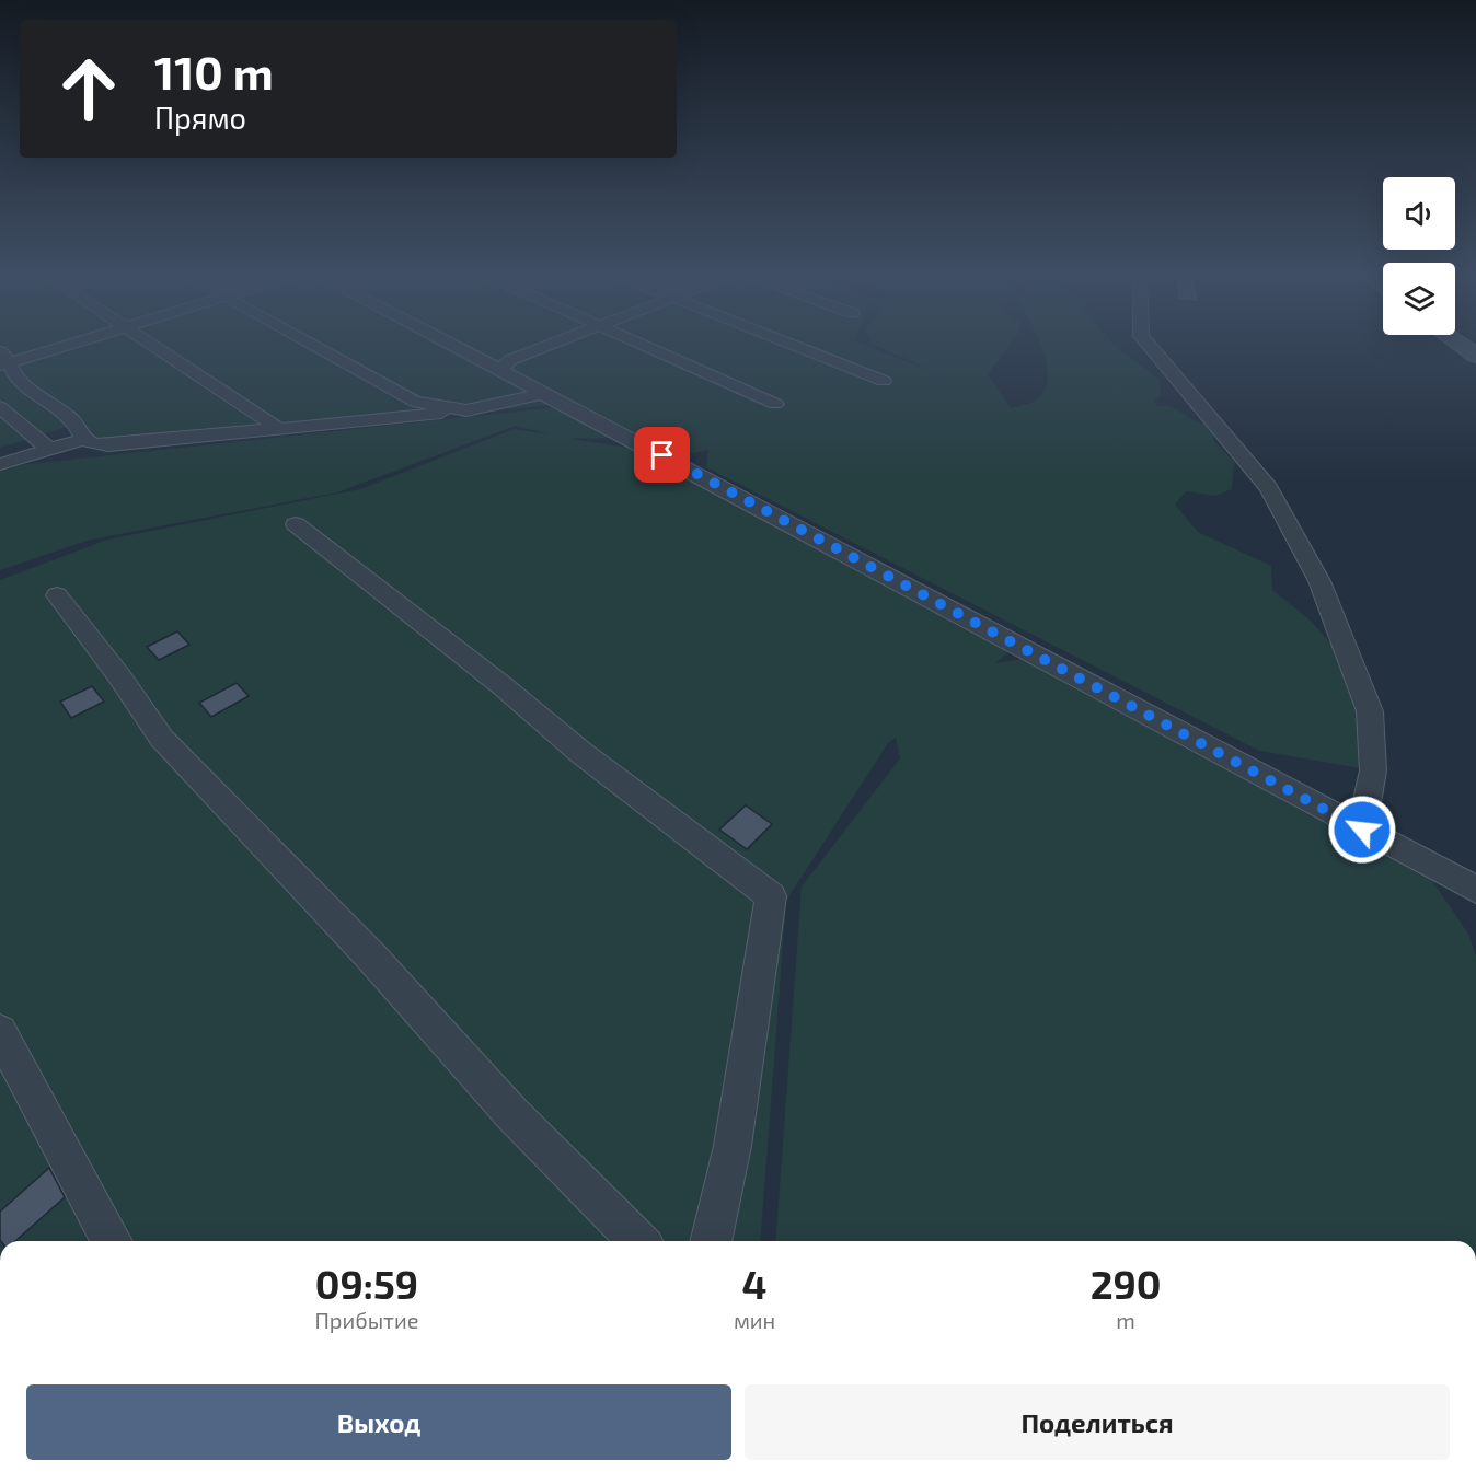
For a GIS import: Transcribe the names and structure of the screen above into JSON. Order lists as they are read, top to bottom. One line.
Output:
{"page":{"turn":["110 m","Прямо"],"eta":["09:59","Прибытие","4","мин","290","m"],"buttons":["Выход","Поделиться"]}}
